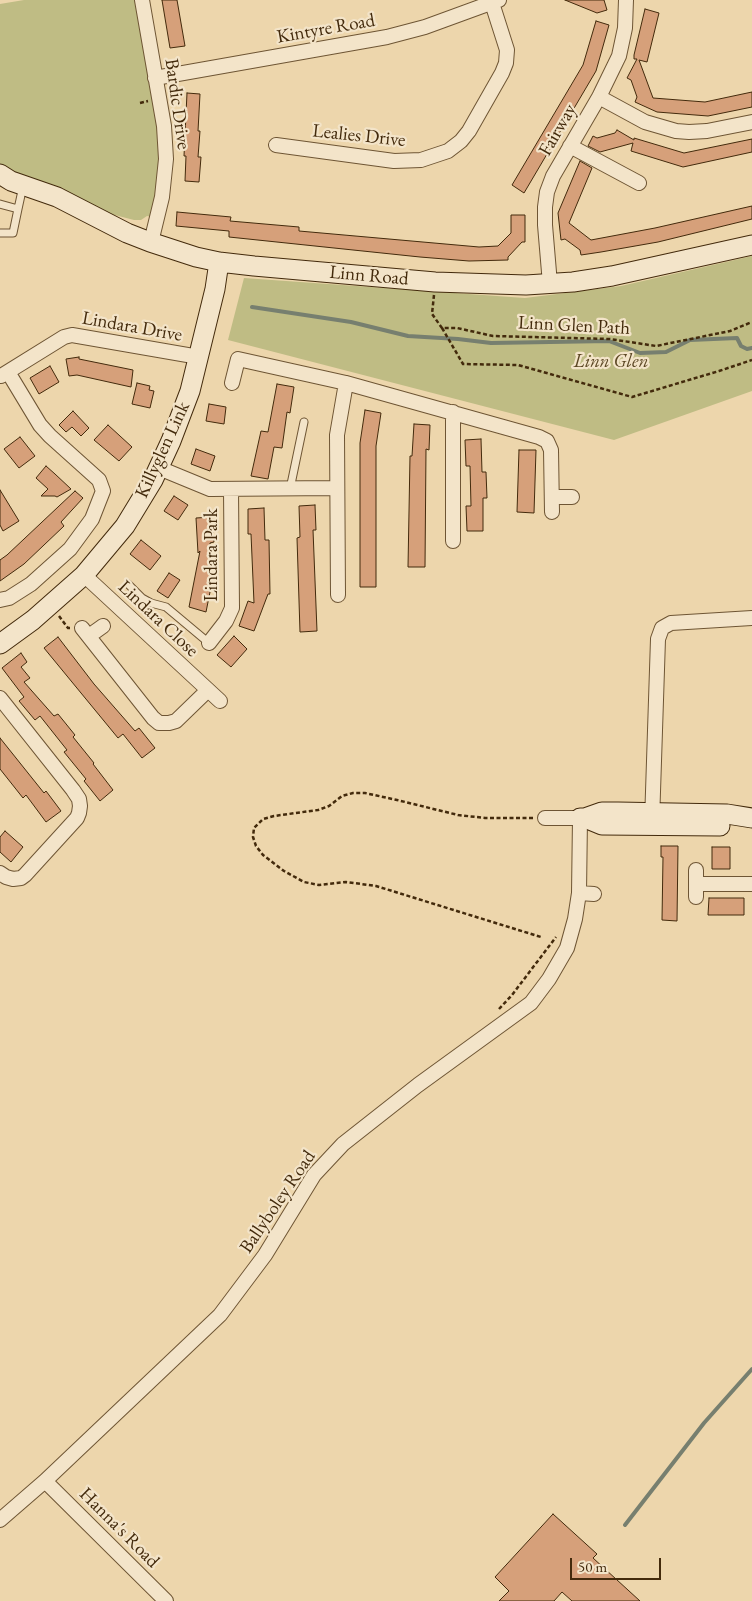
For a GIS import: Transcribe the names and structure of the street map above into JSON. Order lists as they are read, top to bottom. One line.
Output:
{"streets":{"street":["Kintyre Road","Bardic Drive","Fairway","Lealies Drive","Linn Road","Lindara Drive","Killyglen Link","Lindara Park","Lindara Close","Ballyboley Road","Hanna's Road"],"path":["Linn Glen Path"]},"crossings":[["Kintyre Road","Bardic Drive"],["Kintyre Road","Lealies Drive"],["Bardic Drive","Linn Road"],["Fairway","Linn Road"],["Linn Road","Killyglen Link"],["Lindara Drive","Killyglen Link"],["Killyglen Link","Lindara Park"],["Killyglen Link","Lindara Close"],["Ballyboley Road","Hanna's Road"]],"parks":["Linn Glen"],"scale_bar":"50 m"}
